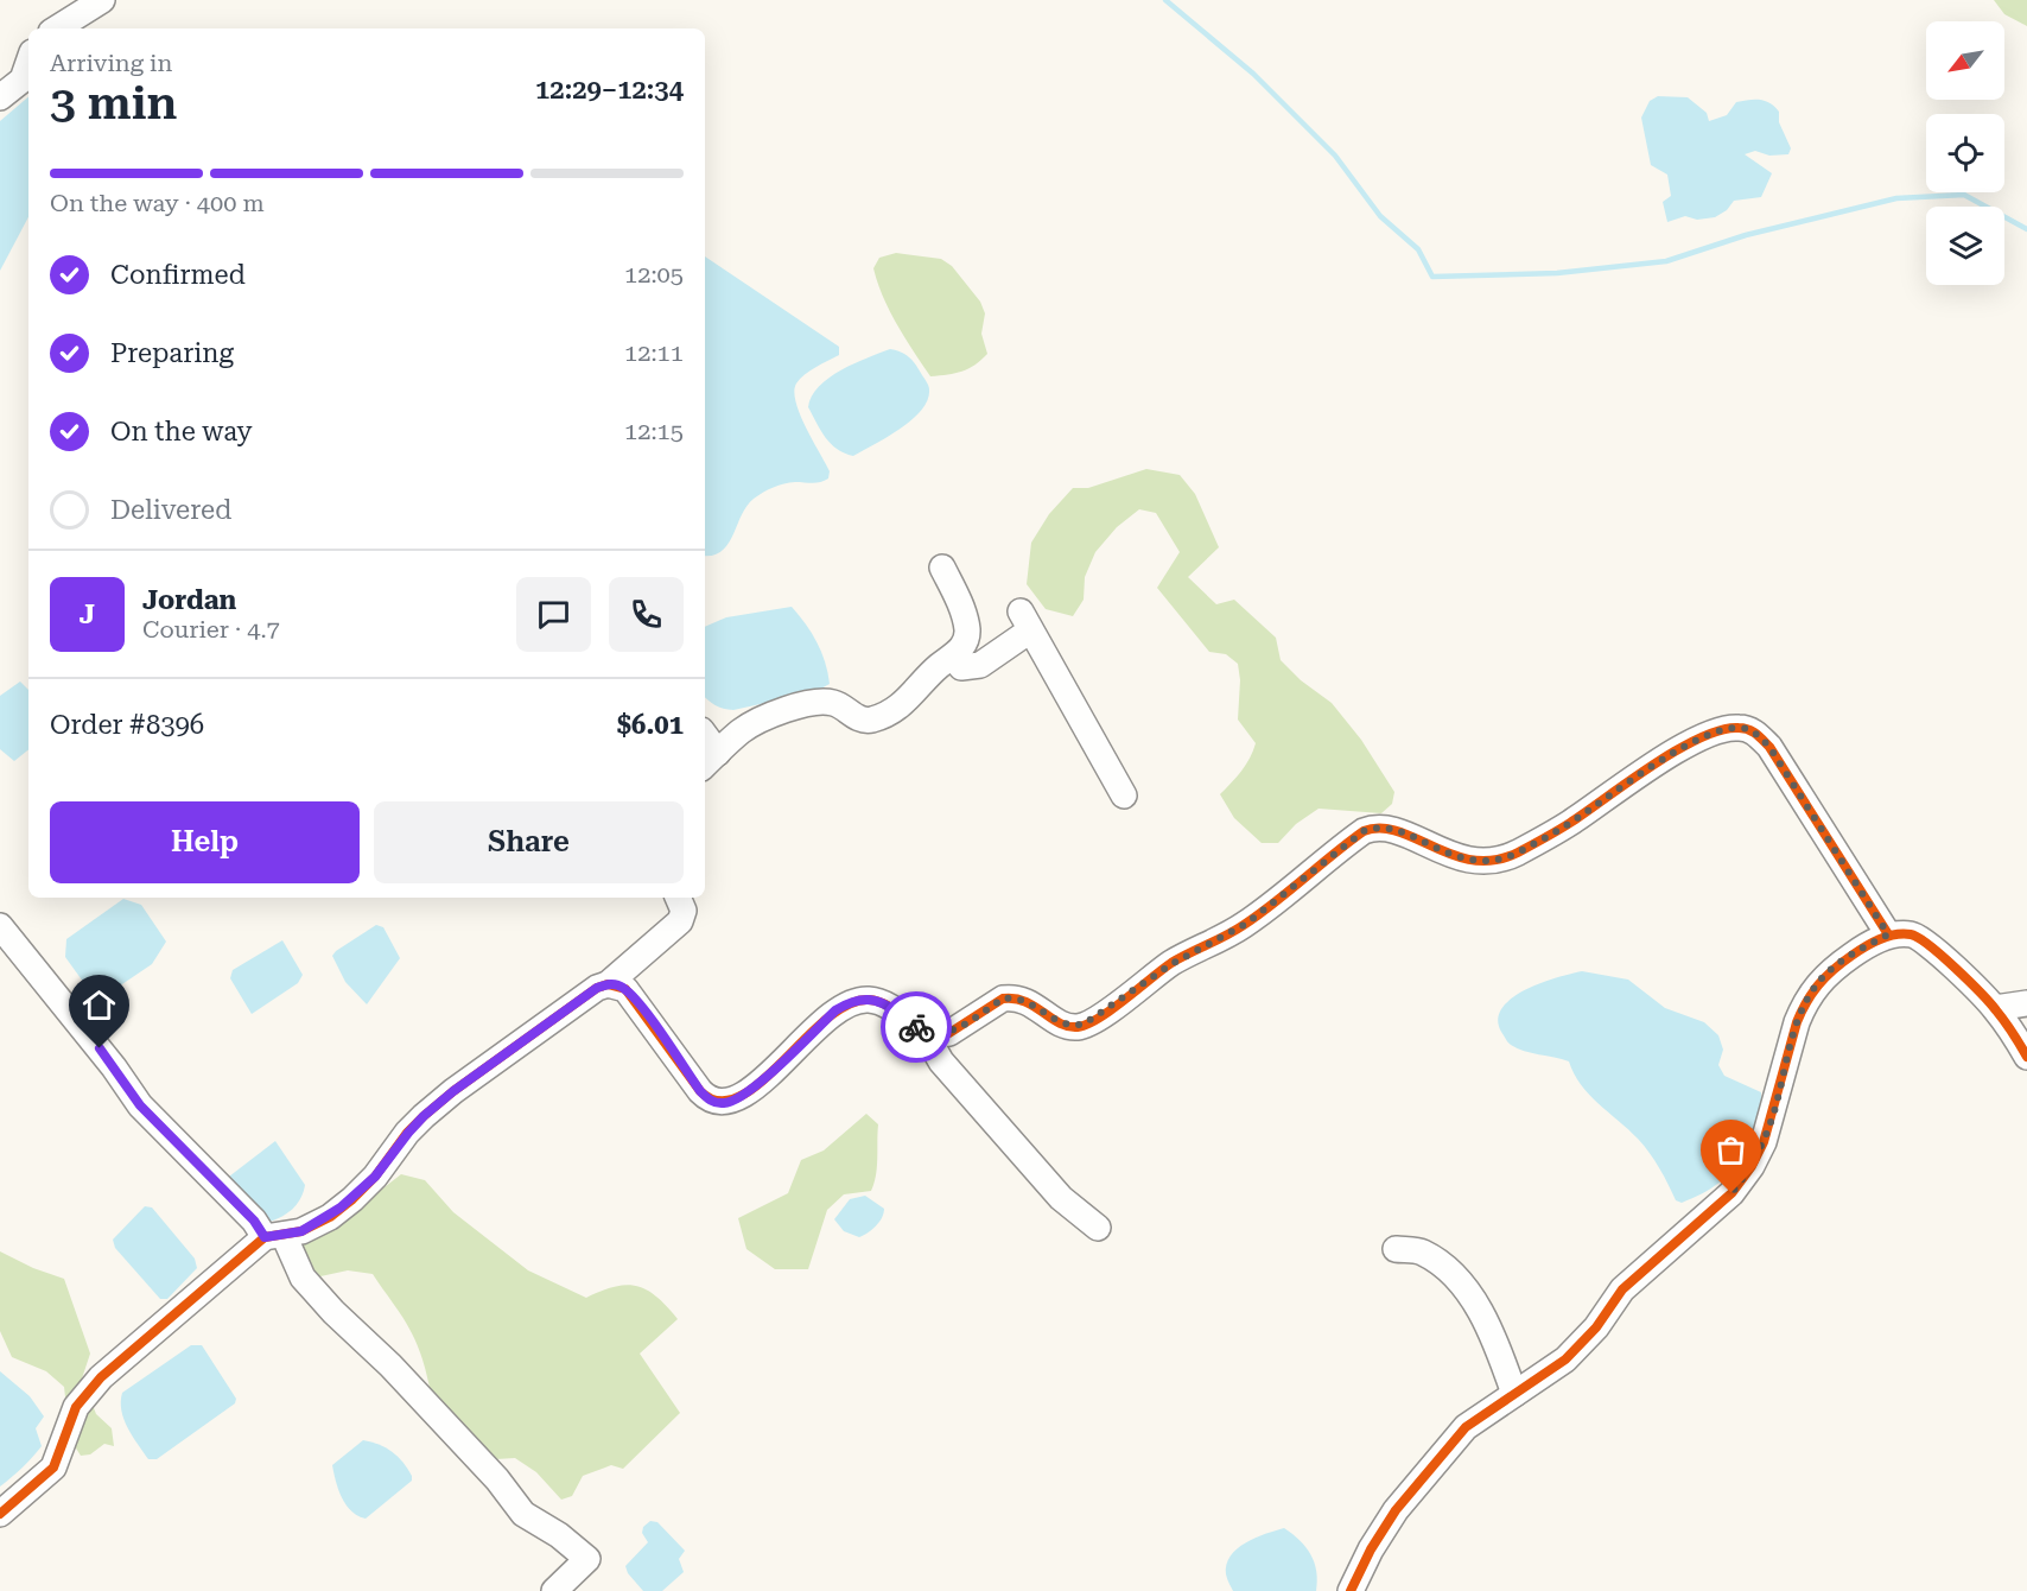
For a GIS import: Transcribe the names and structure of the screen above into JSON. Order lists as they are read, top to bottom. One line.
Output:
{"north":"bottom left","page":{"heading":["3 min","Arriving in","12:29–12:34"],"panel":["Jordan","Courier · 4.7","Order #8396","$6.01"],"bar":"On the way · 400 m","list":[["Confirmed","12:05"],["Preparing","12:11"],["On the way","12:15"],"Delivered"],"round":"J","buttons":["Help","Share"]}}
